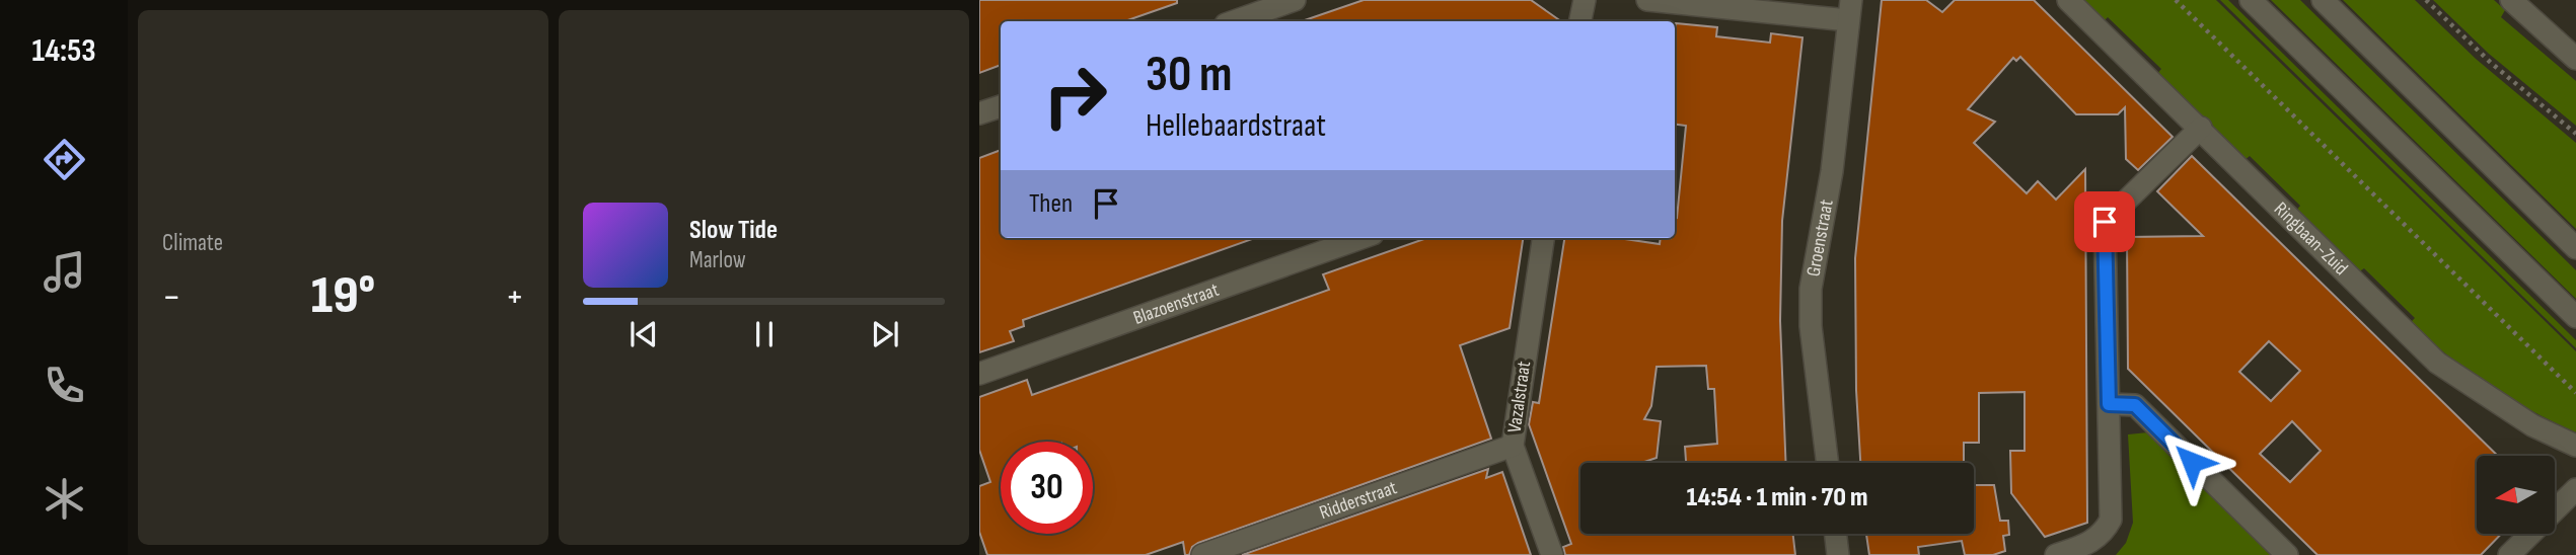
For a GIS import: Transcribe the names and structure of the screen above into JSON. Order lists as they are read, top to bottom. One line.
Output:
{"streets":{"street":["Groenstraat","Ringbaan-Zuid","Blazoenstraat","Vazalstraat","Ridderstraat"]},"crossings":[["Vazalstraat","Ridderstraat"]],"north":"left","page":{"tabs":"14:53","tile":"Climate","turn":["30 m","Hellebaardstraat"],"then":"Then","song":["Slow Tide","Marlow"],"heat":["−","19°","+"],"limit":"30","trip":"14:54 · 1 min · 70 m"}}
